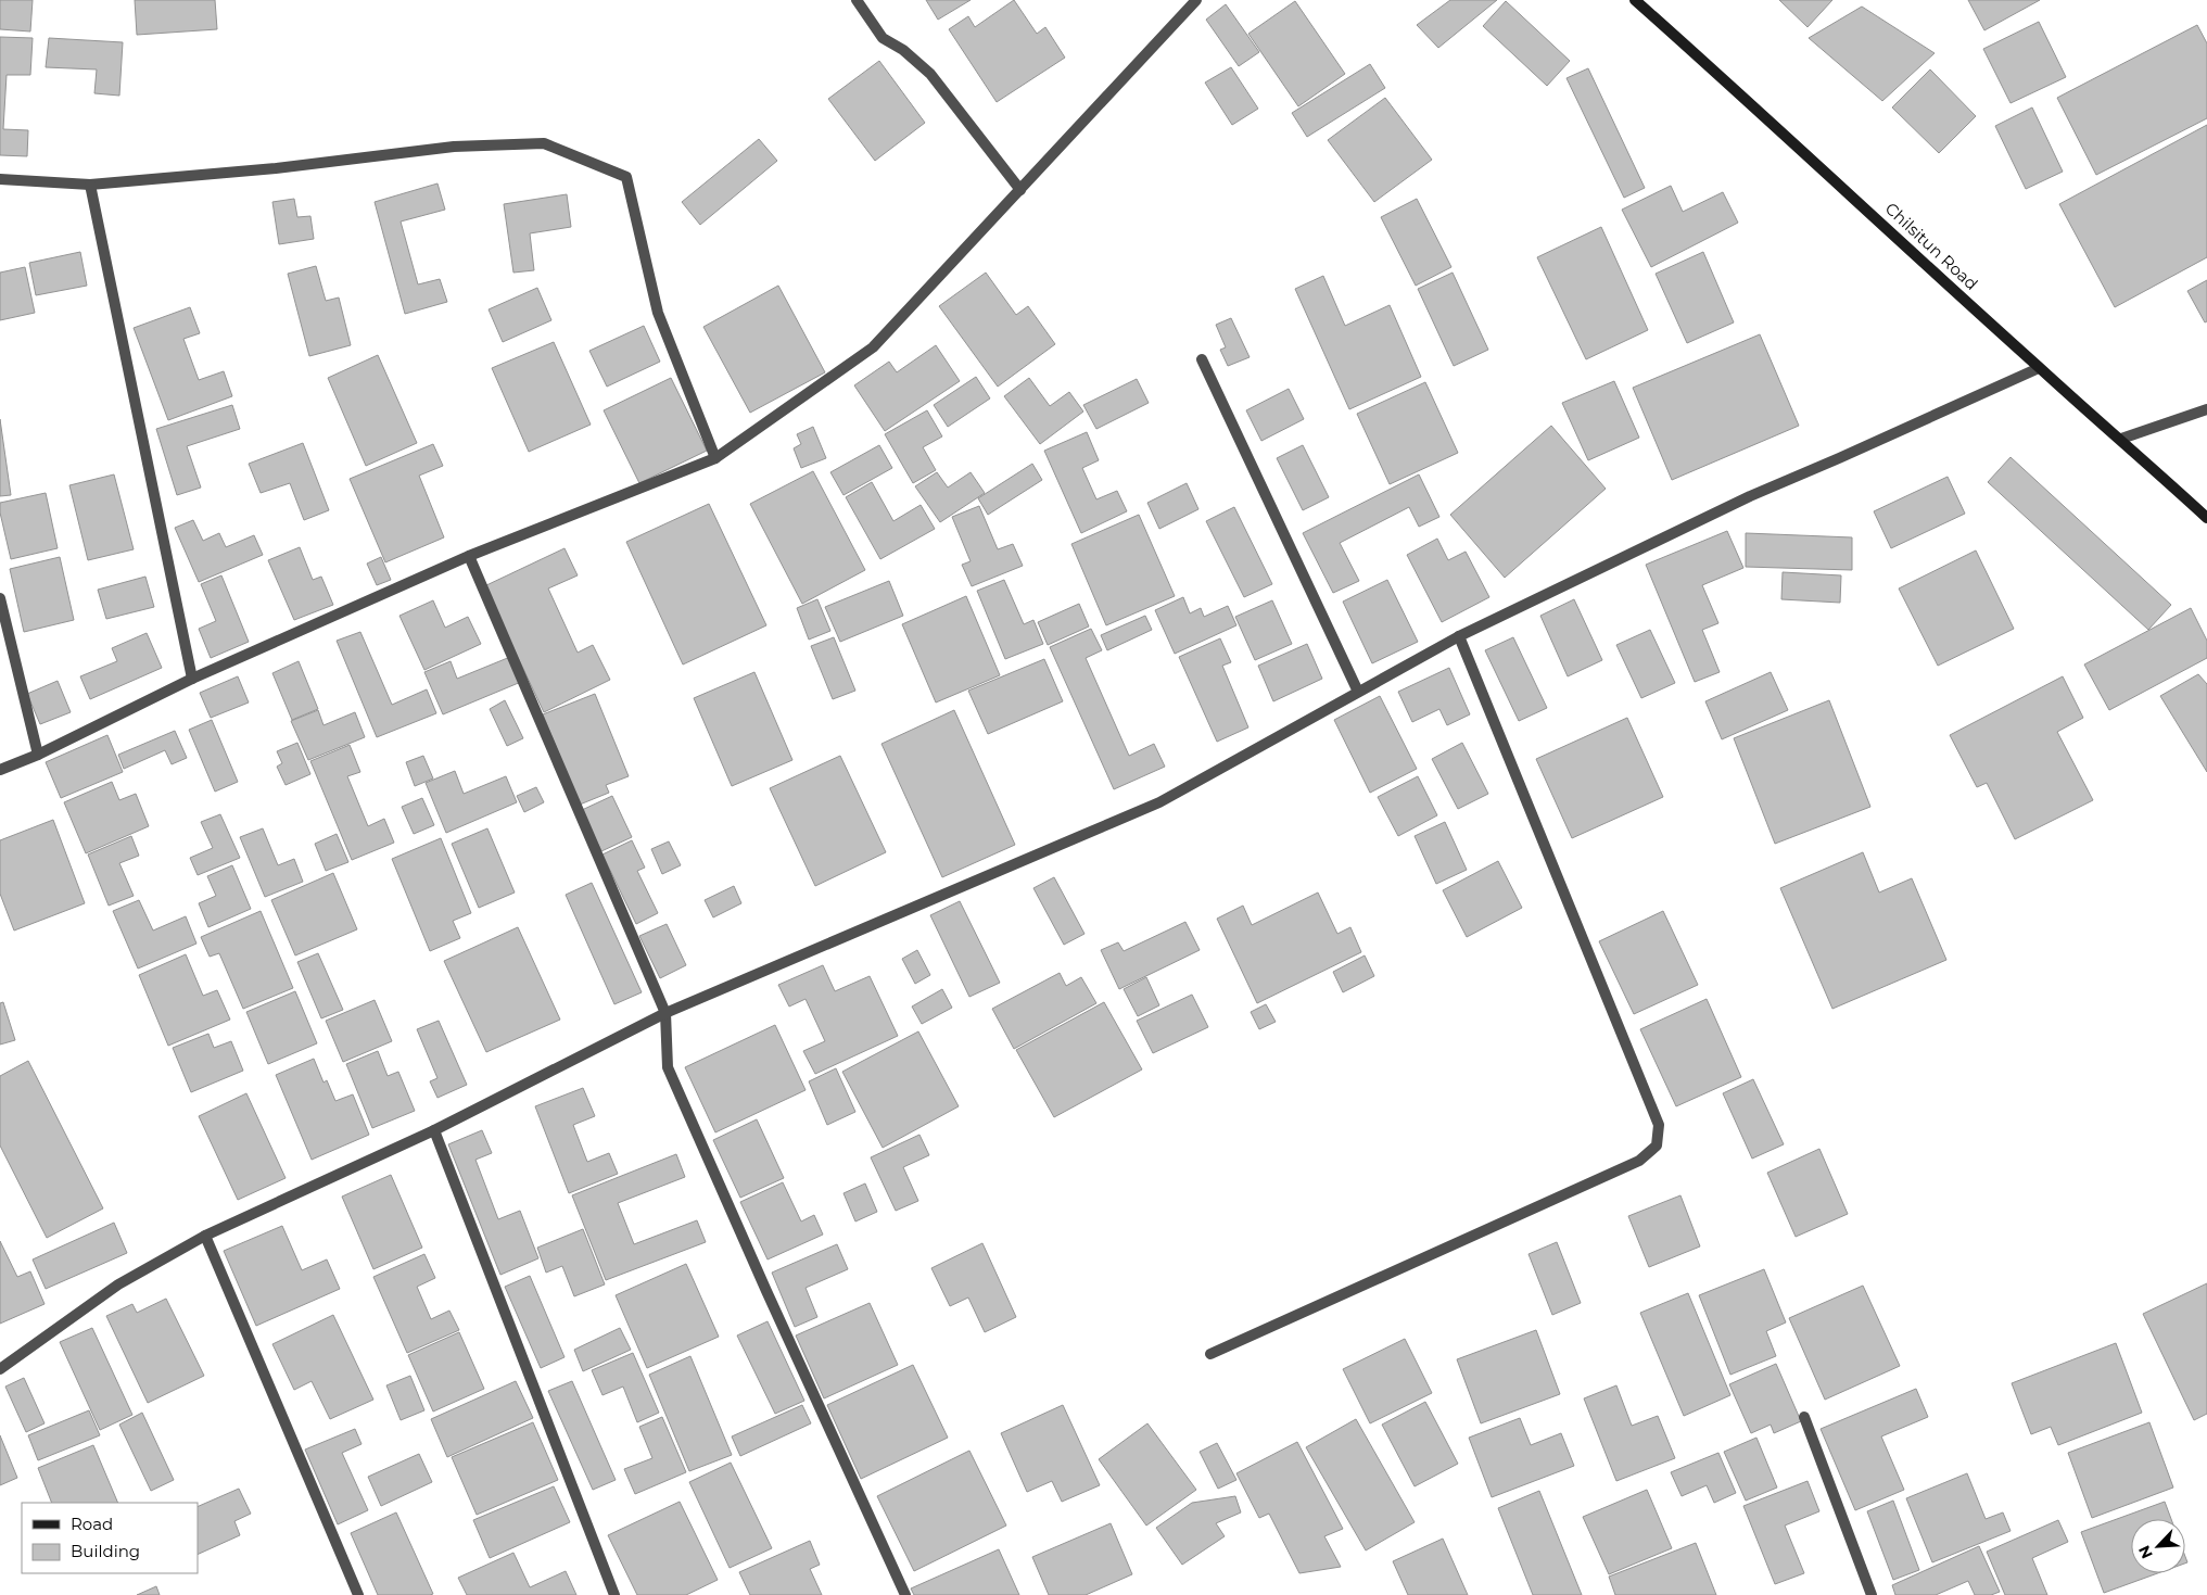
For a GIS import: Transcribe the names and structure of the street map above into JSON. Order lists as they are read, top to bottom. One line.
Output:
{"streets":{"main road":["Chilsitun Road"]},"legend":["Road","Building"],"north":"bottom left"}
